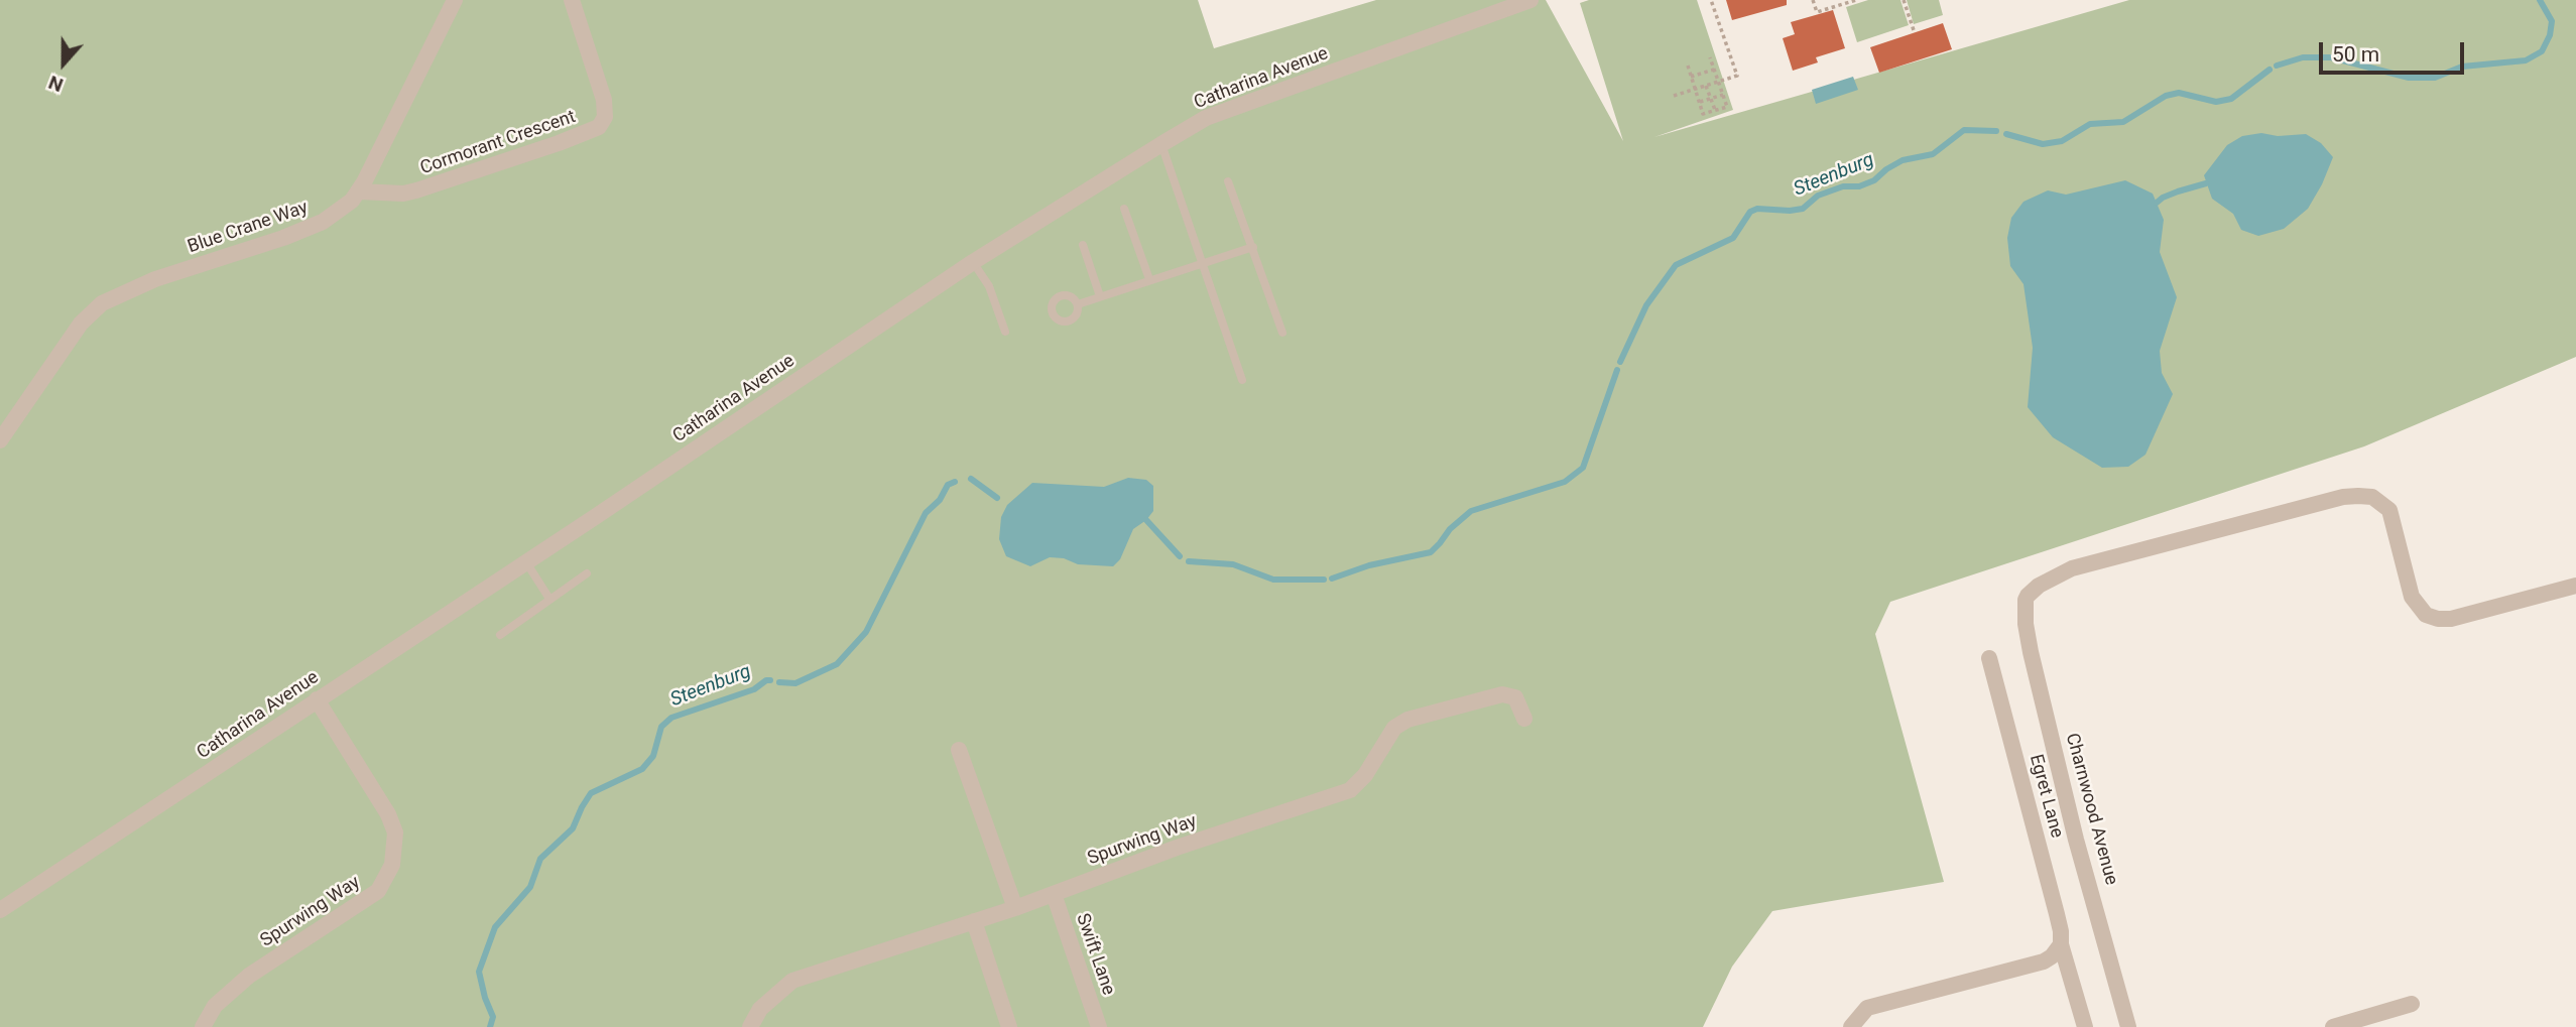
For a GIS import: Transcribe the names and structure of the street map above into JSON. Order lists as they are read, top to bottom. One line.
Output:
{"streets":{"street":["Catharina Avenue","Cormorant Crescent","Blue Crane Way","Egret Lane","Charnwood Avenue","Spurwing Way","Swift Lane"]},"crossings":[["Catharina Avenue","Spurwing Way"],["Cormorant Crescent","Blue Crane Way"],["Spurwing Way","Swift Lane"]],"water":["Steenburg"],"scale_bar":"50 m","north":"bottom"}
